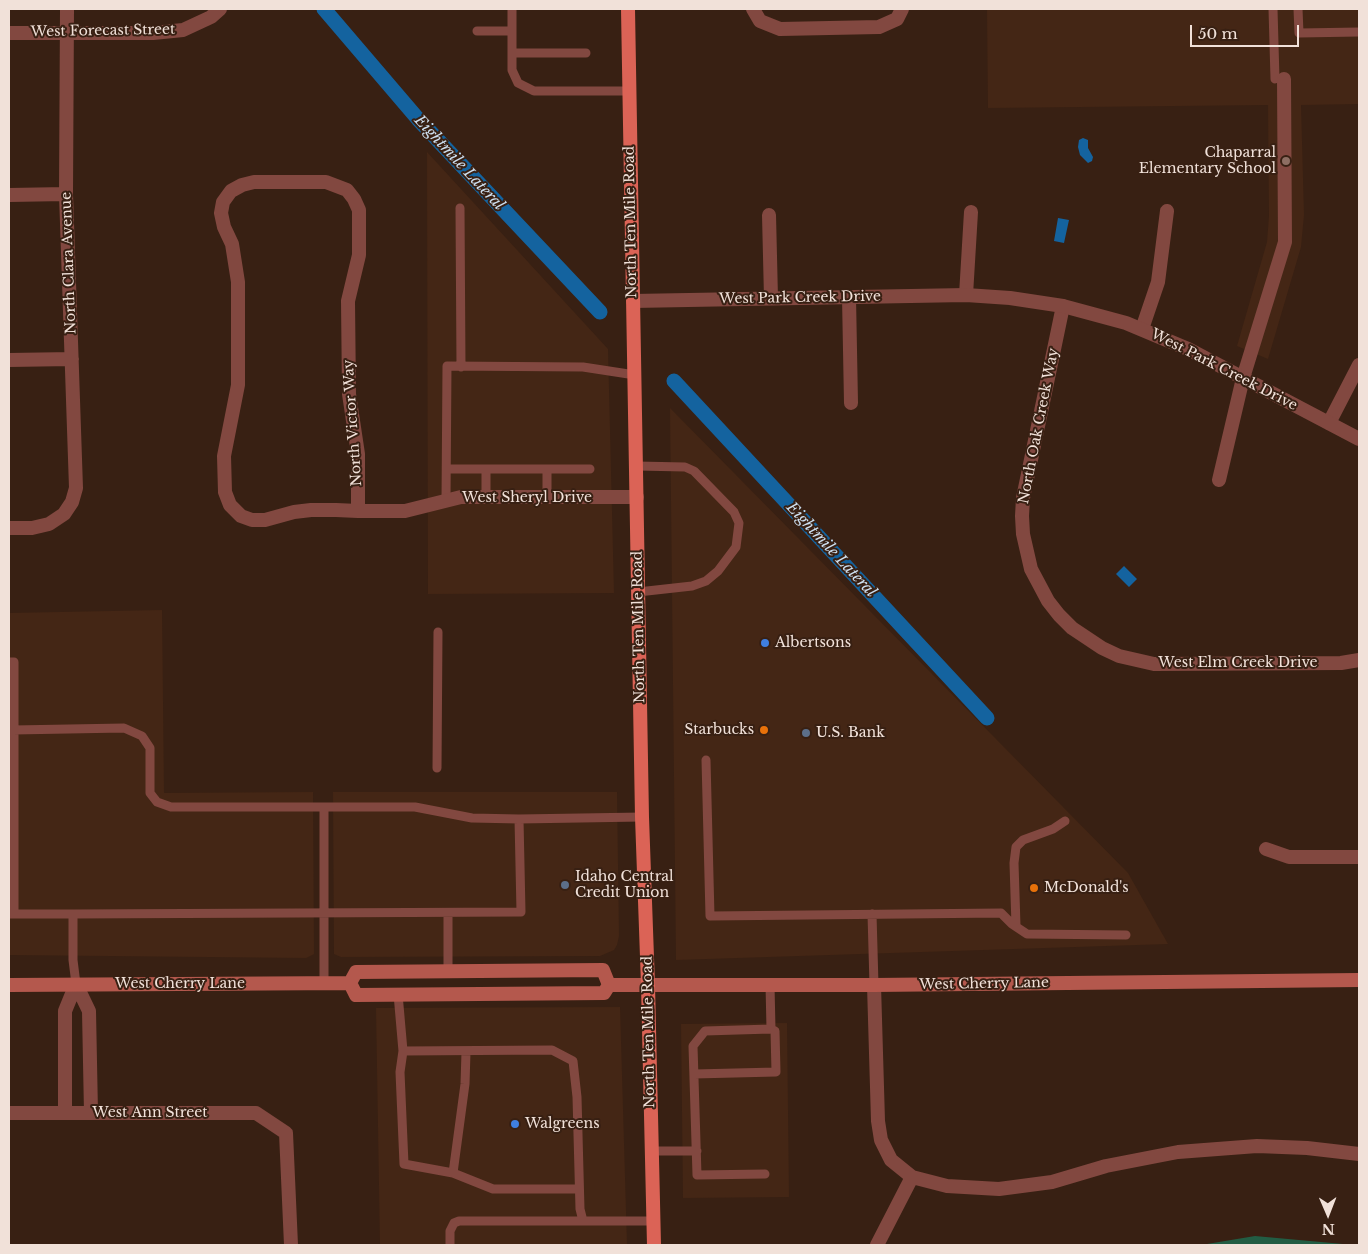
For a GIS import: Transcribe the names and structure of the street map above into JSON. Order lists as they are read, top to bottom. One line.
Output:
{"streets":{"main road":["North Ten Mile Road","West Cherry Lane"],"street":["West Forecast Street","North Clara Avenue","West Park Creek Drive","North Victor Way","North Oak Creek Way","West Sheryl Drive","West Elm Creek Drive","West Ann Street"]},"crossings":[["West Forecast Street","North Clara Avenue"],["North Ten Mile Road","West Park Creek Drive"],["North Ten Mile Road","West Sheryl Drive"],["North Ten Mile Road","West Cherry Lane"],["West Park Creek Drive","North Oak Creek Way"],["North Victor Way","West Sheryl Drive"],["North Oak Creek Way","West Elm Creek Drive"]],"water":["Eightmile Lateral"],"places":["Chaparral Elementary School","Albertsons","Starbucks","U.S. Bank","Idaho Central Credit Union","McDonald's","Walgreens"],"scale_bar":"50 m","north":"bottom"}
